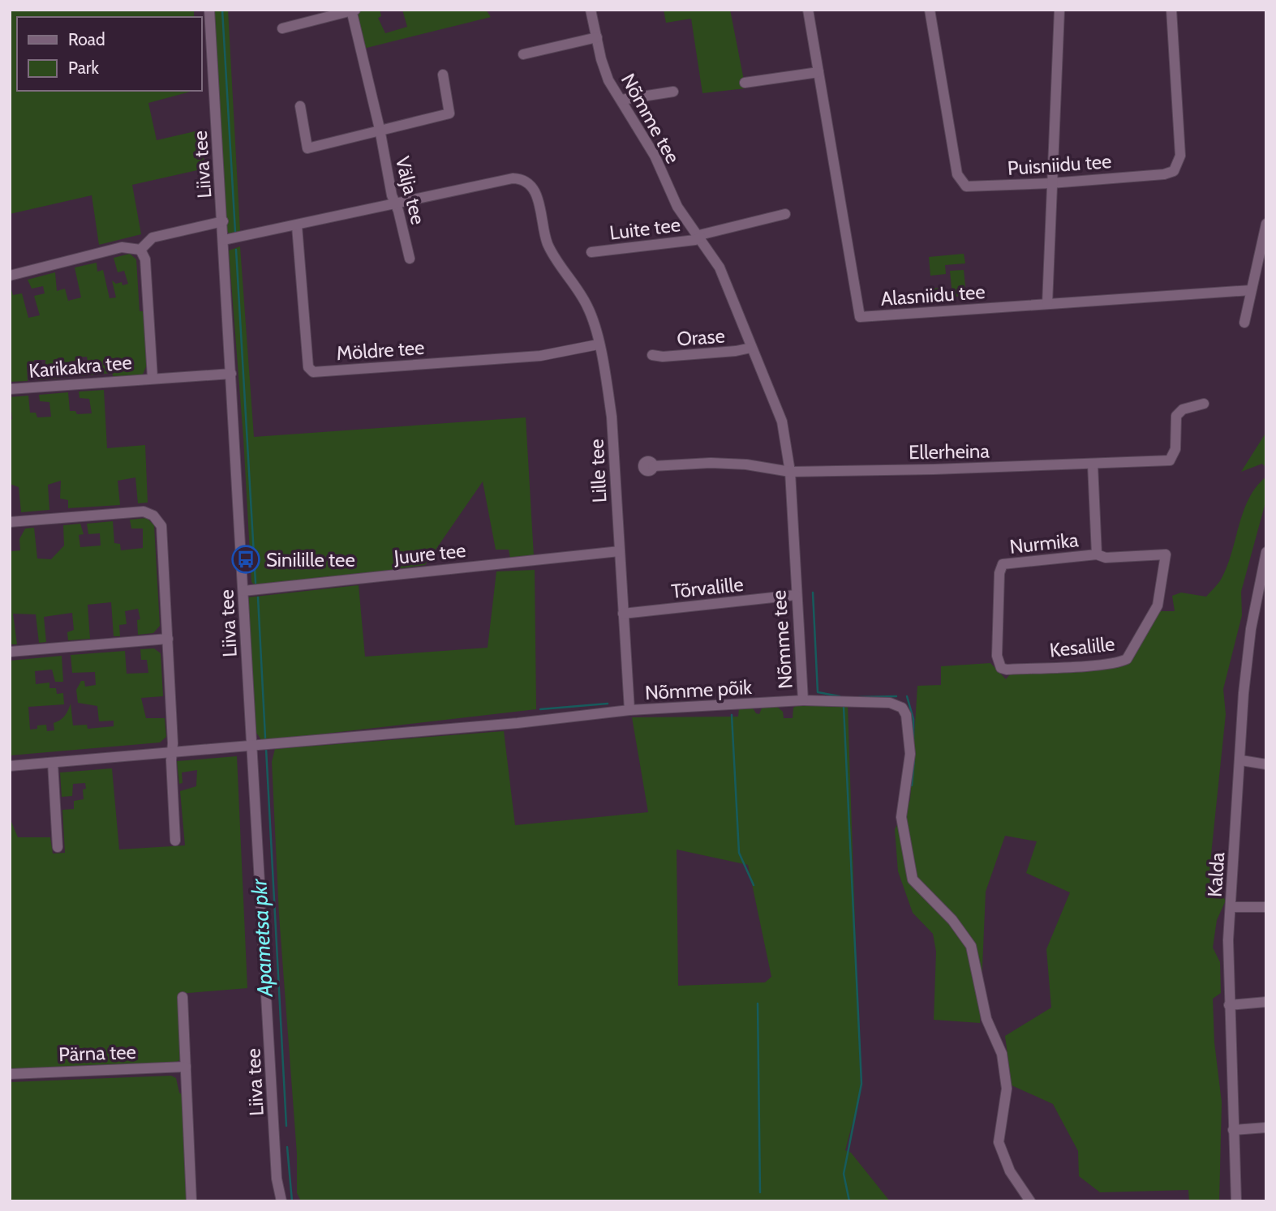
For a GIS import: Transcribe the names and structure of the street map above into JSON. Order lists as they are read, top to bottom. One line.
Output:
{"streets":{"street":["Nõmme tee","Liiva tee","Puisniidu tee","Välja tee","Luite tee","Alasniidu tee","Orase","Möldre tee","Karikakra tee","Ellerheina","Lille tee","Nurmika","Juure tee","Tõrvalille","Kesalille","Nõmme põik","Kalda","Pärna tee"]},"crossings":[["Nõmme tee","Luite tee"],["Nõmme tee","Orase"],["Nõmme tee","Ellerheina"],["Nõmme tee","Tõrvalille"],["Nõmme tee","Nõmme põik"],["Liiva tee","Karikakra tee"],["Liiva tee","Lille tee"],["Liiva tee","Juure tee"],["Välja tee","Lille tee"],["Möldre tee","Lille tee"],["Ellerheina","Nurmika"],["Lille tee","Juure tee"],["Lille tee","Tõrvalille"],["Lille tee","Nõmme põik"],["Nurmika","Kesalille"]],"water":["Apametsa pkr"],"places":{"bus stop":["Sinilille tee"]},"legend":["Road","Park"]}
